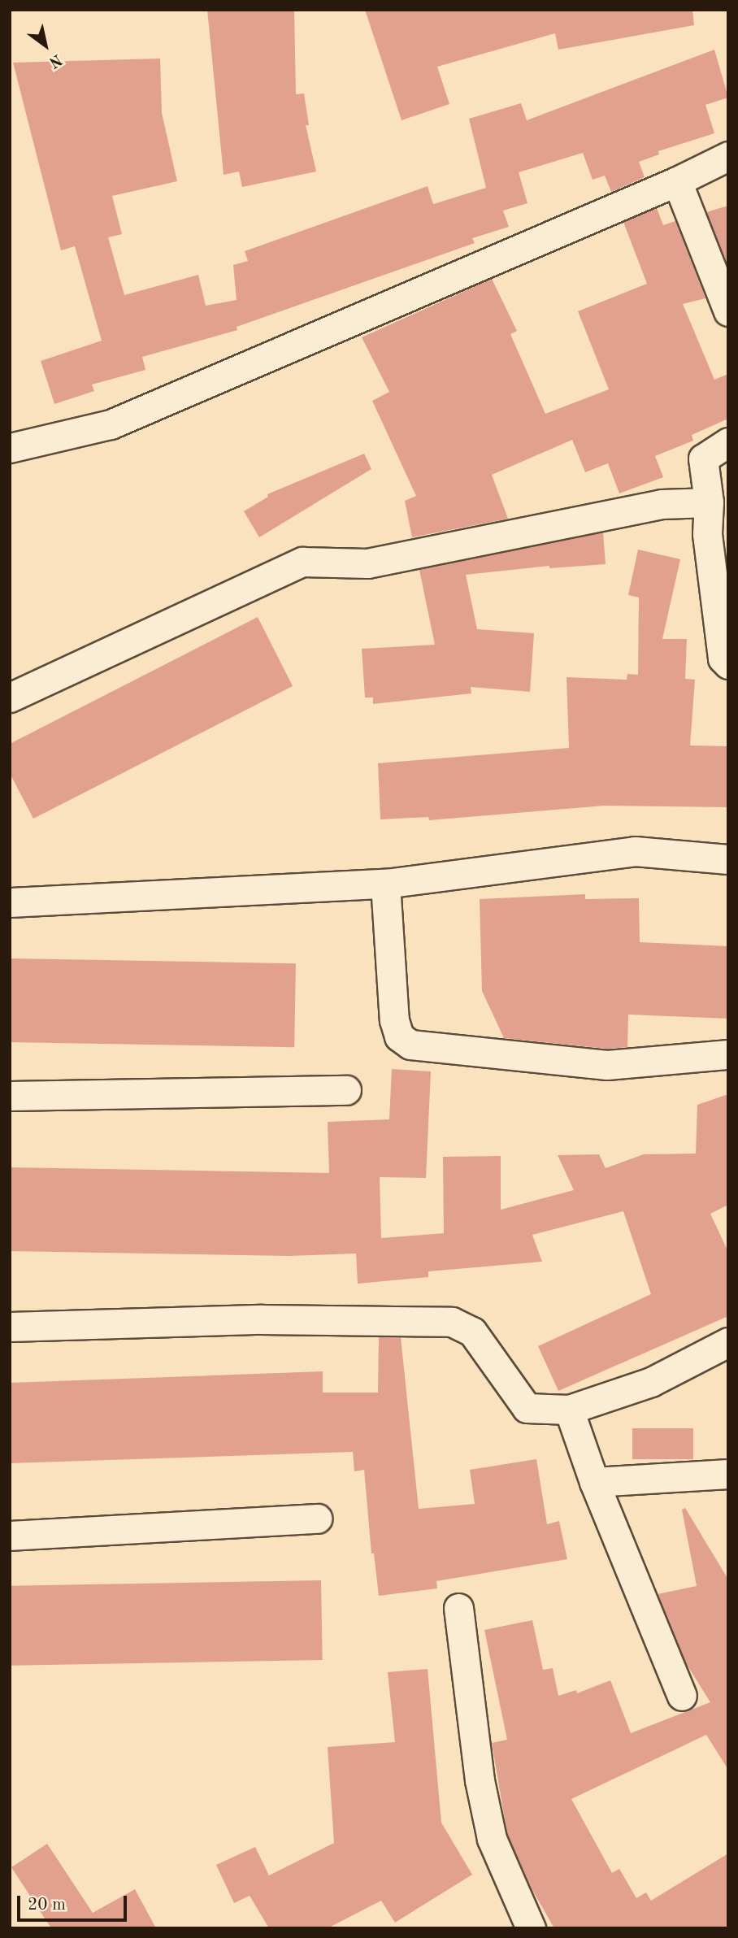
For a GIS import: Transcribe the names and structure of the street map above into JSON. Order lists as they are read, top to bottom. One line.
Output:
{"scale_bar":"20 m","north":"bottom right"}
